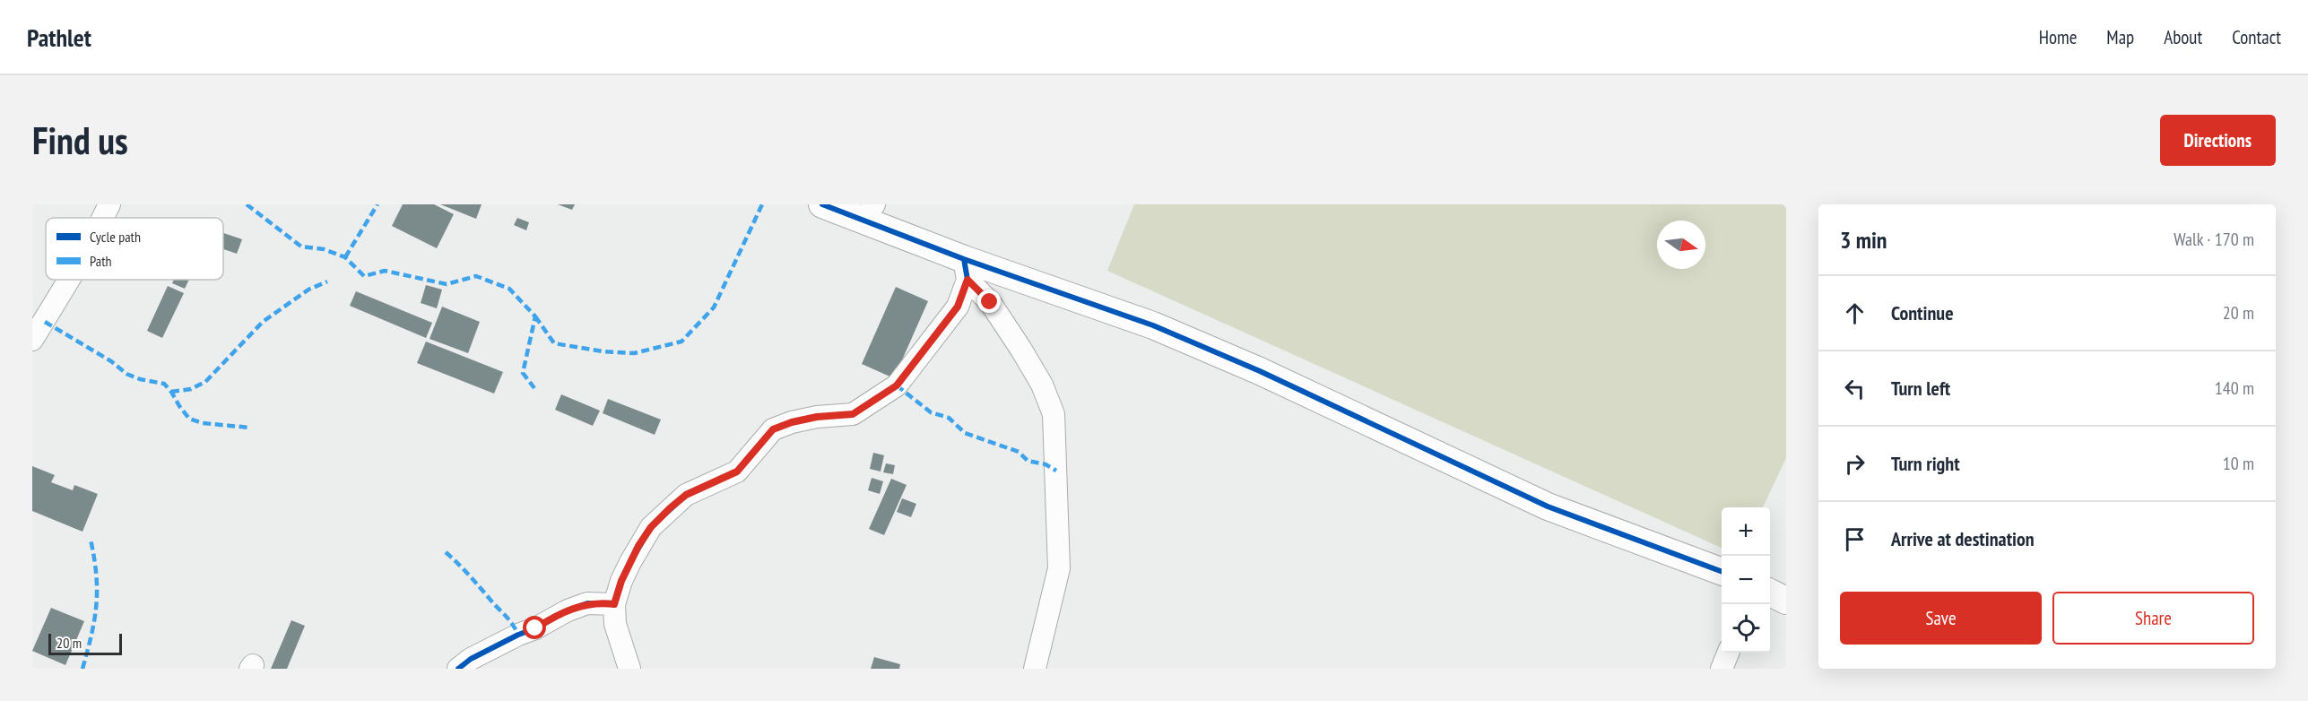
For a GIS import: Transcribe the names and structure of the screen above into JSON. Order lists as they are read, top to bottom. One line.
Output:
{"legend":["Cycle path","Path"],"scale_bar":"20 m","north":"right","page":{"header":"Pathlet","nav":["Home","Map","About","Contact"],"buttons":["Directions",["Save","Share"]],"title":"Find us","heading":["3 min","Walk · 170 m"],"list":[["Continue","20 m"],["Turn left","140 m"],["Turn right","10 m"],"Arrive at destination"],"map_buttons":["+","−"],"scale":"20 m"}}
